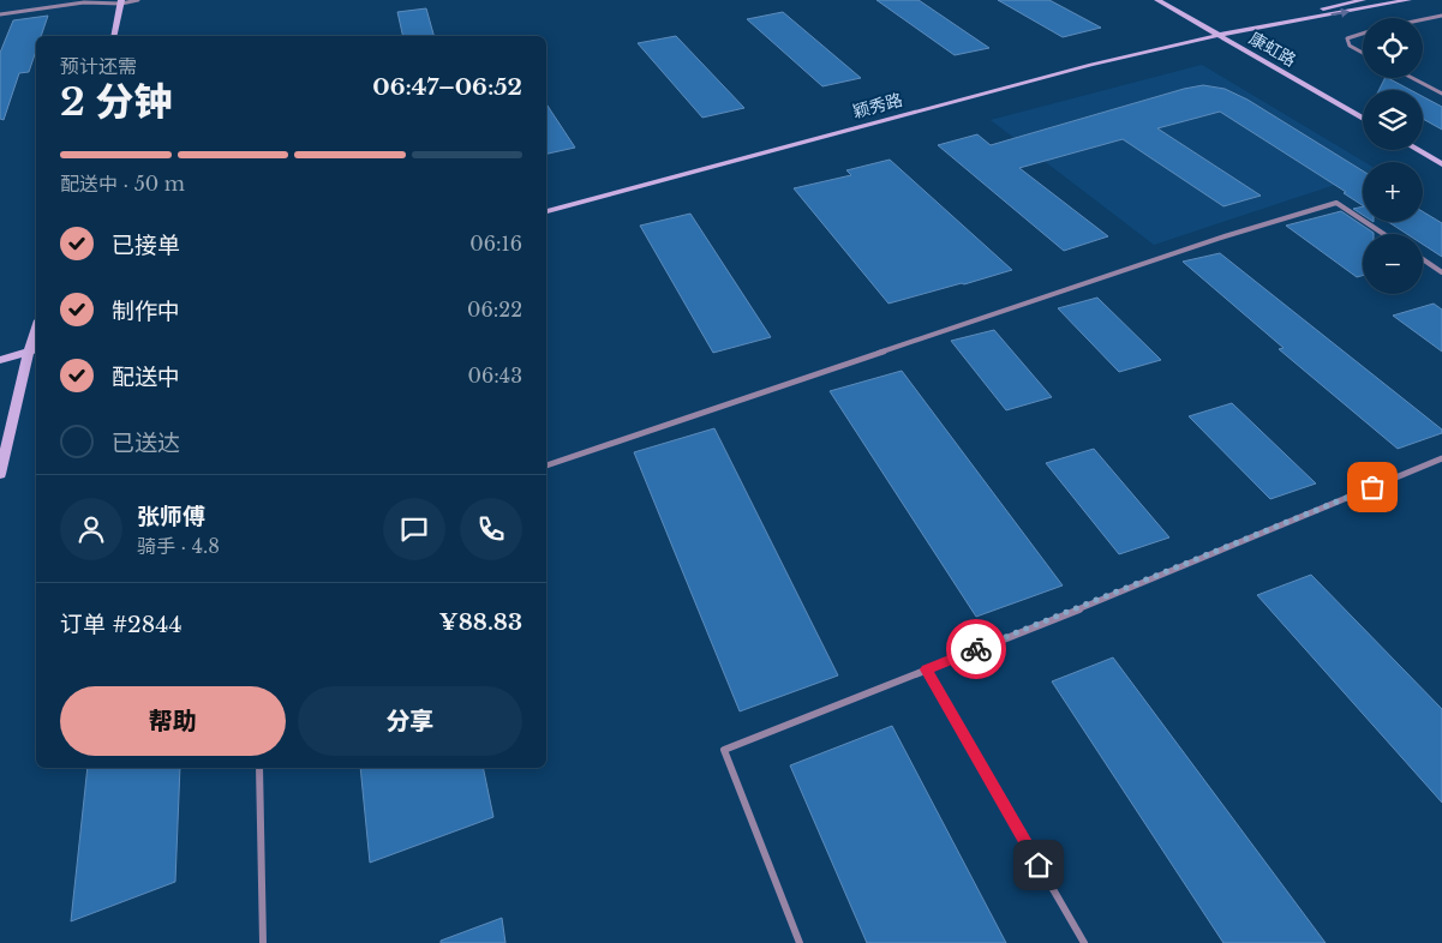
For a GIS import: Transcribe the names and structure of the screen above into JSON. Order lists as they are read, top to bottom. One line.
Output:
{"streets":{"main road":["康虹路","颖秀路"]},"crossings":[["康虹路","颖秀路"]],"page":{"map_buttons":["+","−"],"heading":["2 分钟","预计还需","06:47–06:52"],"panel":["张师傅","骑手 · 4.8","订单 #2844","¥88.83"],"bar":"配送中 · 50 m","list":[["已接单","06:16"],["制作中","06:22"],["配送中","06:43"],"已送达"],"buttons":["帮助","分享"]}}
